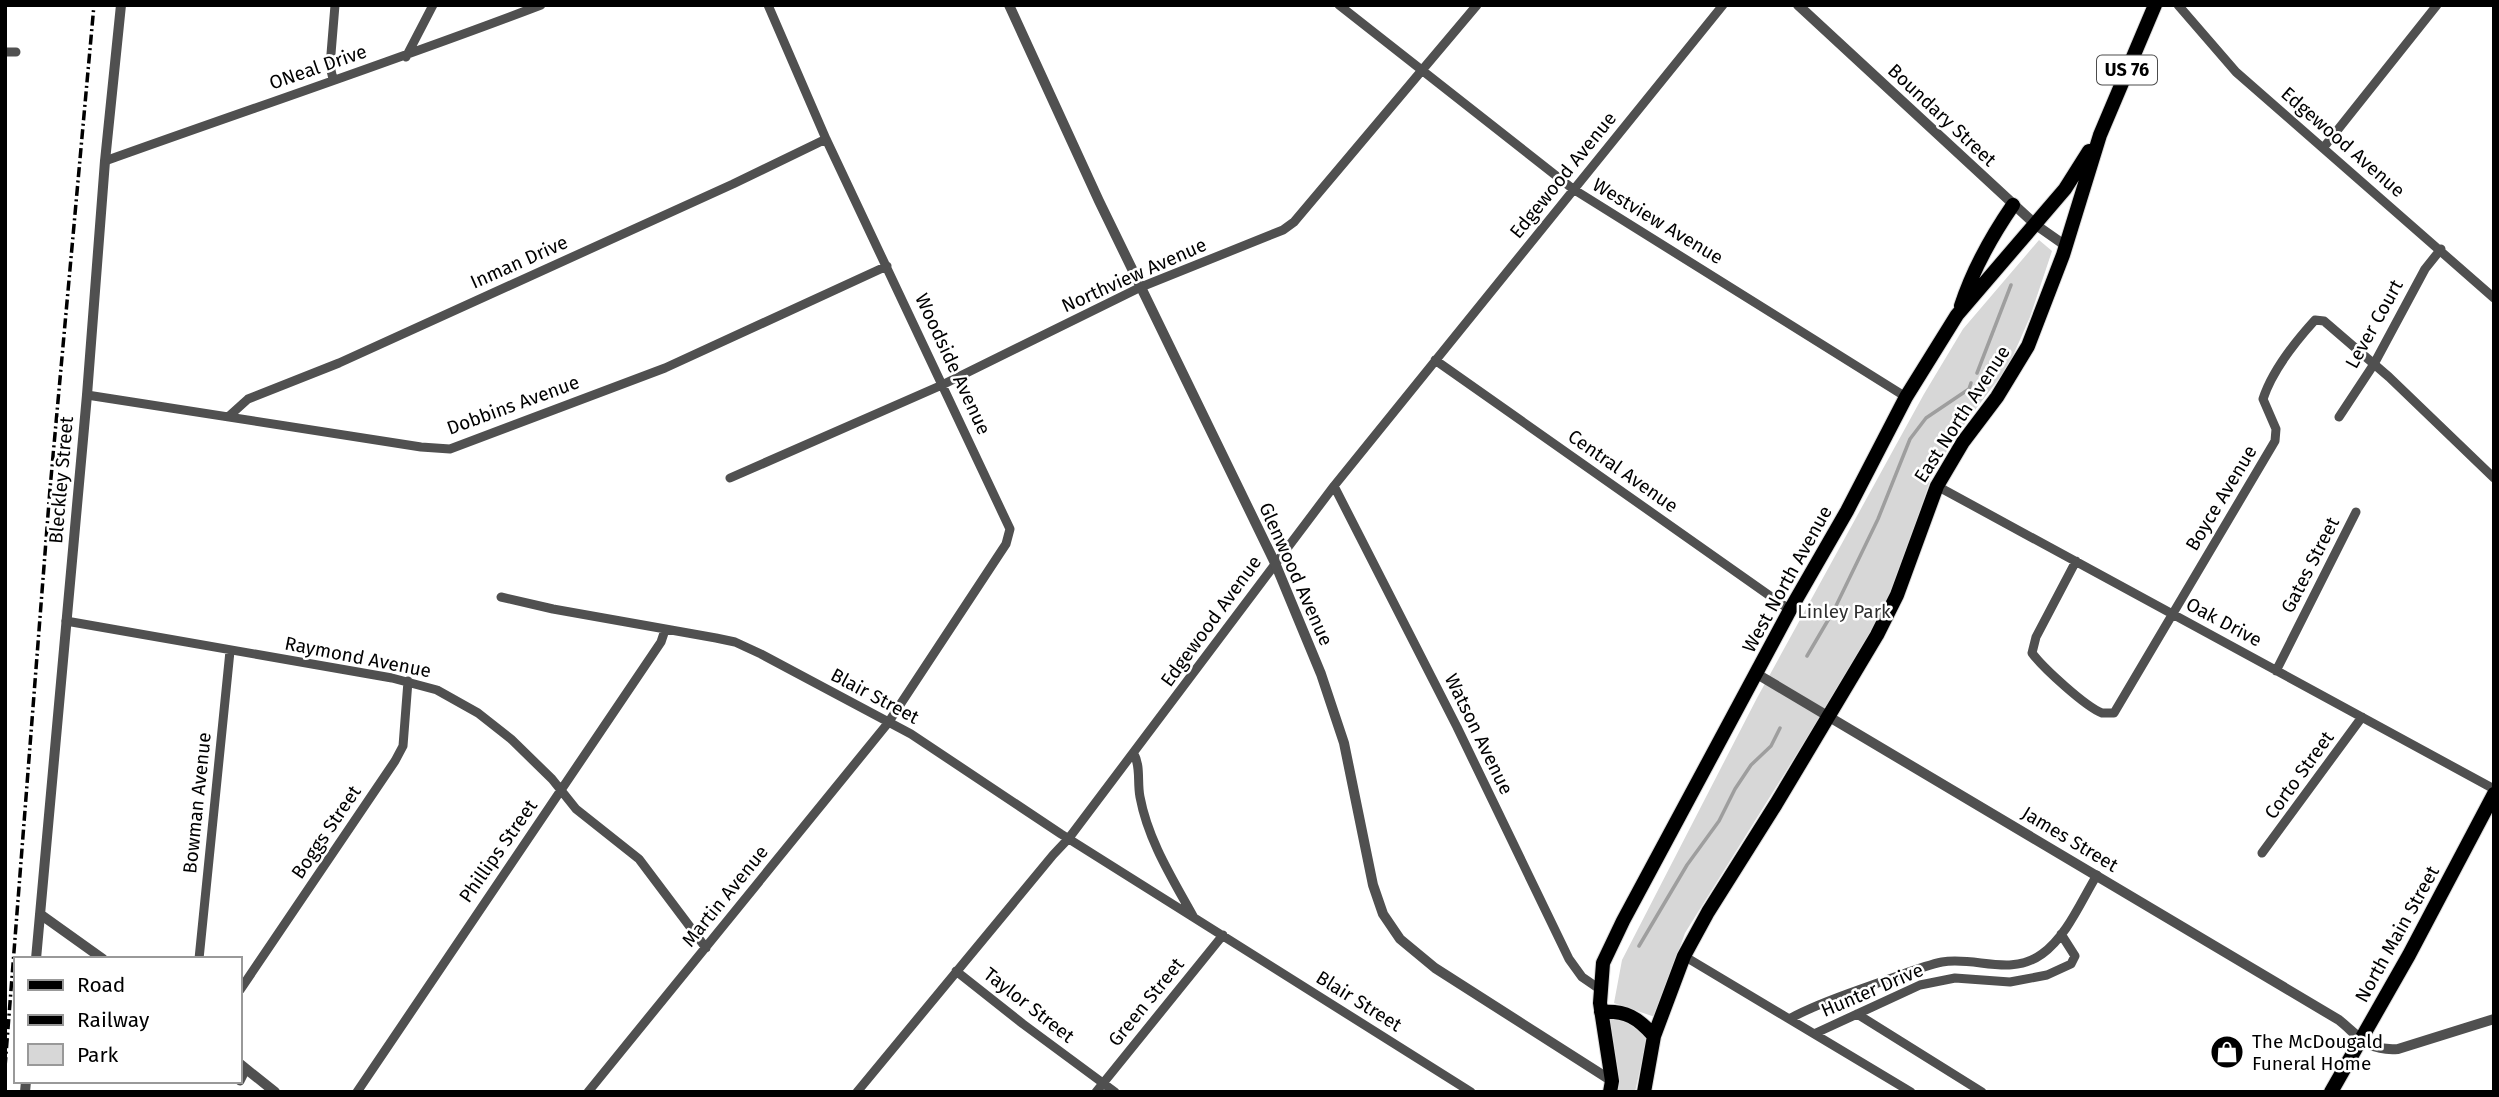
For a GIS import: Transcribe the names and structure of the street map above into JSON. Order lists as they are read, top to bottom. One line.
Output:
{"streets":{"main road":["US 76","East North Avenue","West North Avenue","North Main Street"],"street":["ONeal Drive","Boundary Street","Edgewood Avenue","Westview Avenue","Inman Drive","Northview Avenue","Lever Court","Woodside Avenue","Dobbins Avenue","Central Avenue","Bleckley Street","Boyce Avenue","Gates Street","Glenwood Avenue","Oak Drive","Raymond Avenue","Blair Street","Watson Avenue","Corto Street","Bowman Avenue","Boggs Street","James Street","Phillips Street","Martin Avenue","Hunter Drive","Green Street","Taylor Street"]},"crossings":[["ONeal Drive","Bleckley Street"],["Boundary Street","East North Avenue"],["Boundary Street","West North Avenue"],["Edgewood Avenue","Westview Avenue"],["Edgewood Avenue","Lever Court"],["Edgewood Avenue","Central Avenue"],["Edgewood Avenue","Glenwood Avenue"],["Edgewood Avenue","Blair Street"],["Edgewood Avenue","Watson Avenue"],["Edgewood Avenue","Taylor Street"],["Westview Avenue","Northview Avenue"],["Westview Avenue","West North Avenue"],["Inman Drive","Woodside Avenue"],["Inman Drive","Dobbins Avenue"],["Northview Avenue","Woodside Avenue"],["Northview Avenue","Glenwood Avenue"],["Lever Court","Boyce Avenue"],["Woodside Avenue","Dobbins Avenue"],["Woodside Avenue","Blair Street"],["Woodside Avenue","Martin Avenue"],["Dobbins Avenue","Bleckley Street"],["East North Avenue","West North Avenue"],["East North Avenue","Oak Drive"],["East North Avenue","James Street"],["Central Avenue","West North Avenue"],["Bleckley Street","Raymond Avenue"],["Boyce Avenue","Oak Drive"],["Gates Street","Oak Drive"],["Glenwood Avenue","West North Avenue"],["West North Avenue","Watson Avenue"],["West North Avenue","James Street"],["Oak Drive","Corto Street"],["Oak Drive","North Main Street"],["Raymond Avenue","Bowman Avenue"],["Raymond Avenue","Boggs Street"],["Raymond Avenue","Phillips Street"],["Raymond Avenue","Martin Avenue"],["Blair Street","Phillips Street"],["Blair Street","Martin Avenue"],["Blair Street","Green Street"],["James Street","North Main Street"],["James Street","Hunter Drive"],["Green Street","Taylor Street"]],"parks":["Linley Park"],"places":{"shop":["The McDougald Funeral Home"]},"legend":["Road","Railway","Park"]}
